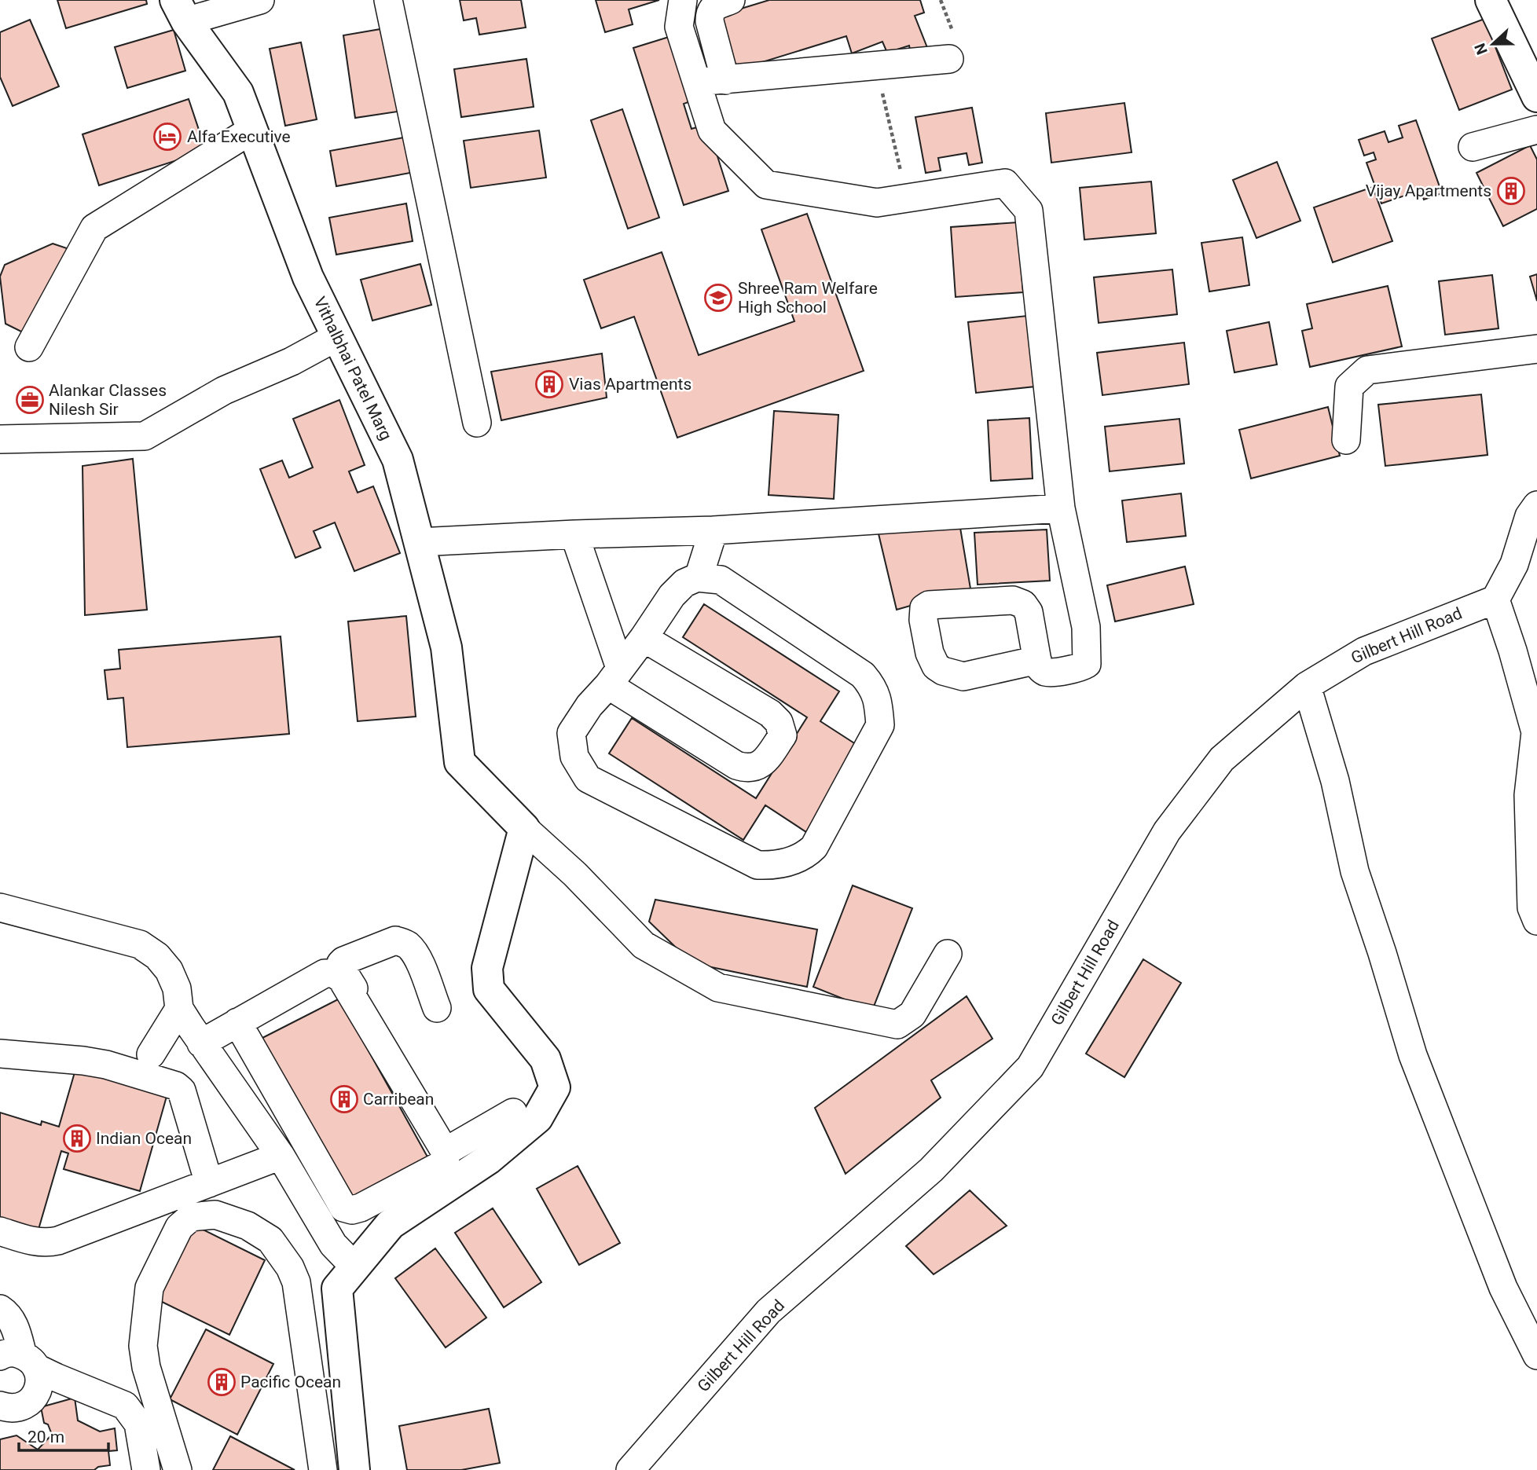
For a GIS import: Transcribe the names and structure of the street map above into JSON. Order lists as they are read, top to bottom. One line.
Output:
{"streets":{"street":["Vithalbhai Patel Marg","Gilbert Hill Road"]},"places":{"hotel":["Alfa Executive"],"building":["Vijay Apartments","Vias Apartments","Carribean","Indian Ocean","Pacific Ocean"],"school or university":["Shree Ram Welfare High School"],"office":["Alankar Classes Nilesh Sir"]},"scale_bar":"20 m","north":"left"}
